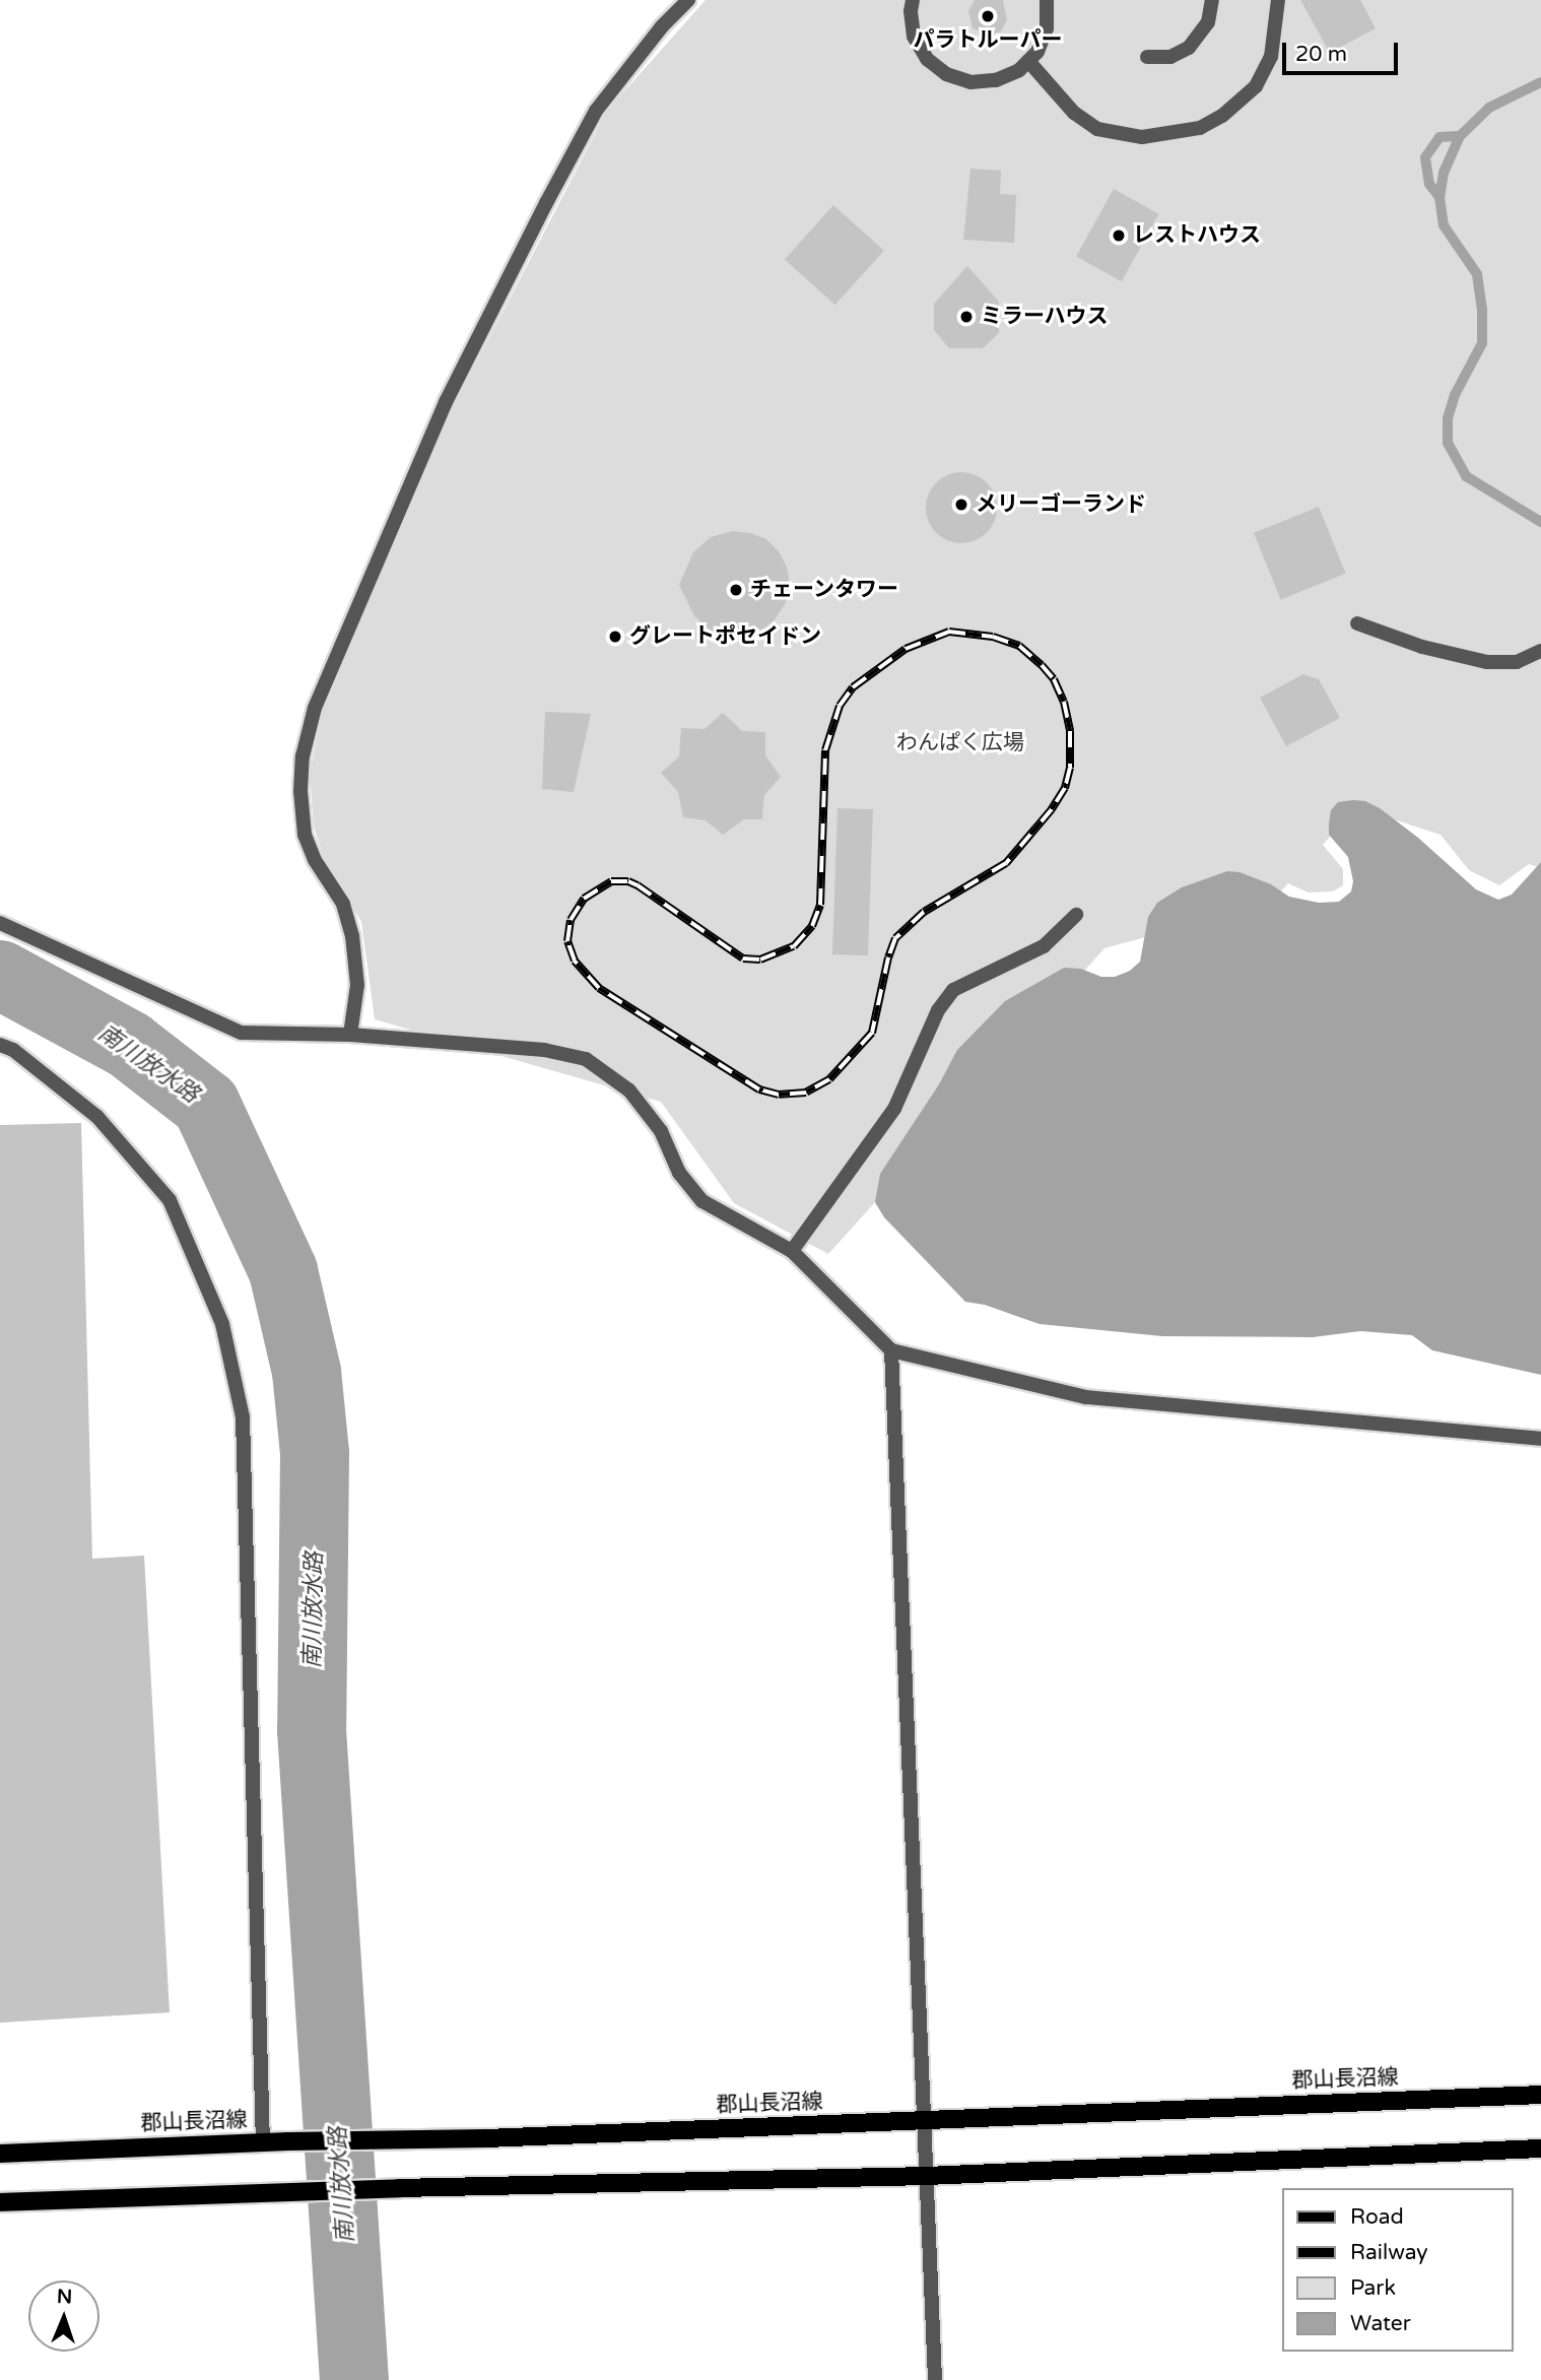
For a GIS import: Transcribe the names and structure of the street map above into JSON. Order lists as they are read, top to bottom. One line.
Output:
{"streets":{"main road":["郡山長沼線"]},"water":["南川放水路"],"parks":["わんぱく広場"],"places":["パラトルーパー","レストハウス","ミラーハウス","メリーゴーランド","チェーンタワー","グレートポセイドン"],"legend":["Road","Railway","Park","Water"],"scale_bar":"20 m","north":"top"}
